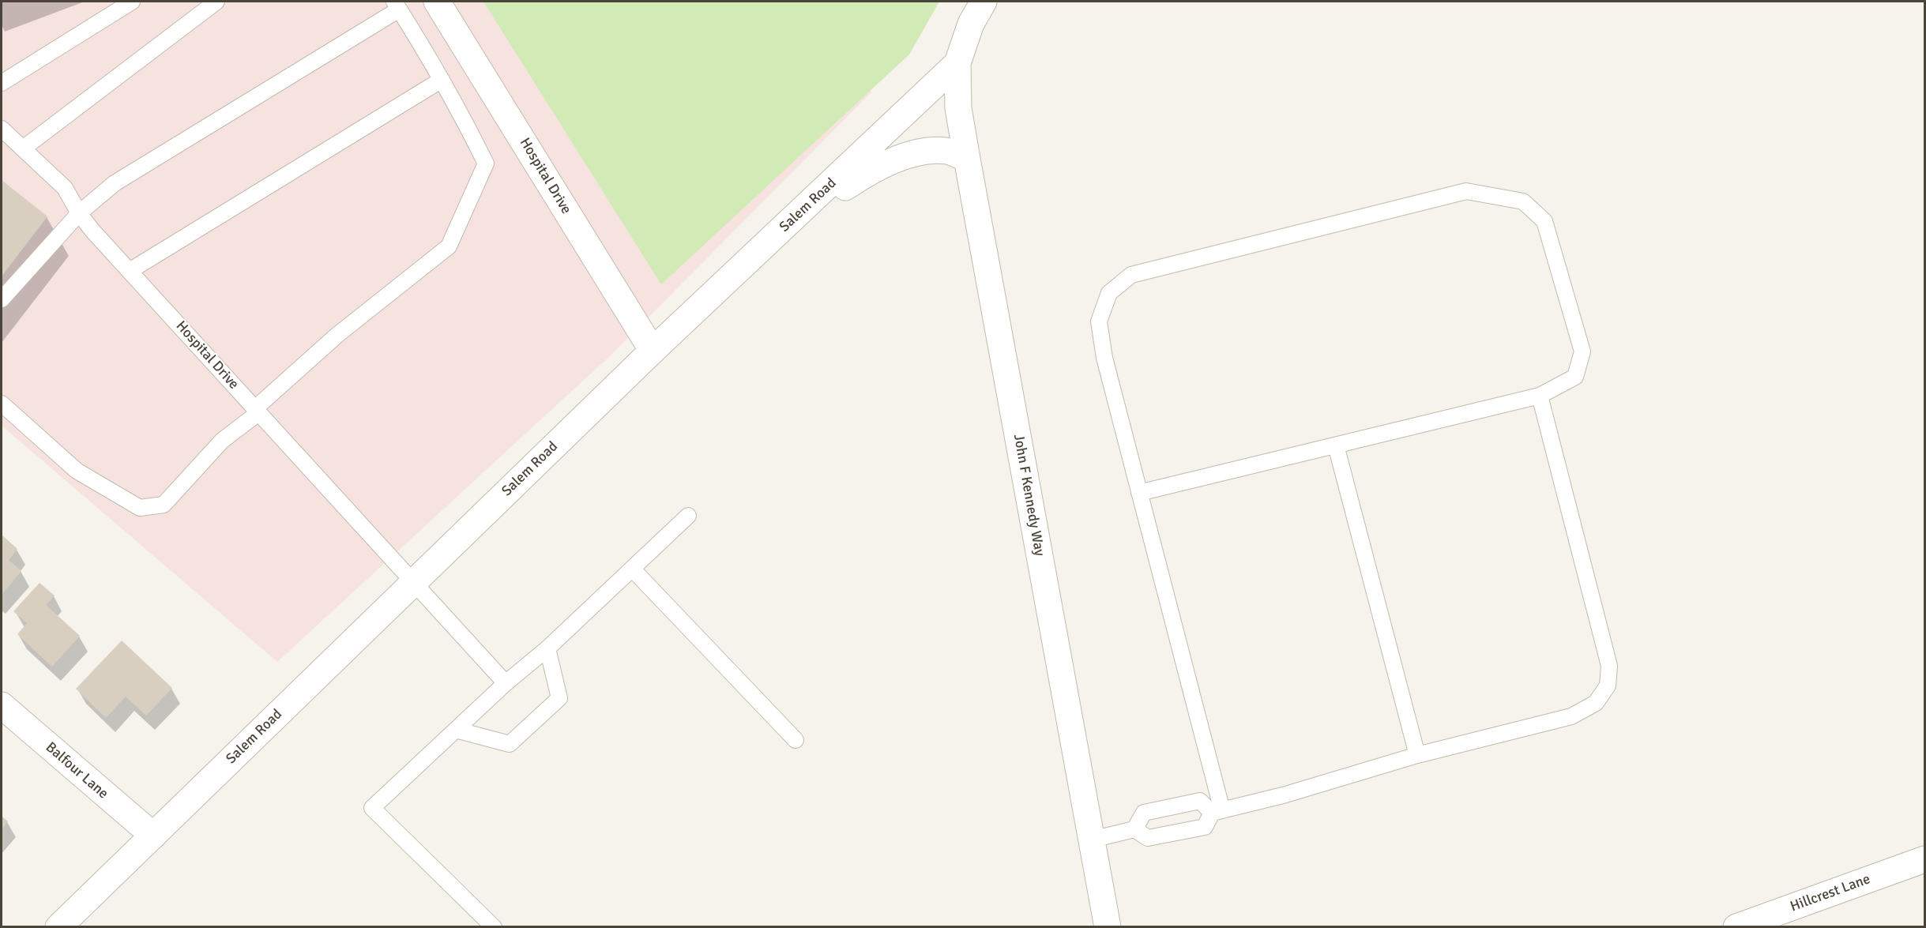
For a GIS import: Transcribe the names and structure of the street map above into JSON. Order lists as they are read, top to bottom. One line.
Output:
{"streets":{"street":["Hospital Drive","Salem Road","John F Kennedy Way","Balfour Lane","Hillcrest Lane"]},"crossings":[["Hospital Drive","Salem Road"],["Salem Road","John F Kennedy Way"],["Salem Road","Balfour Lane"]]}
